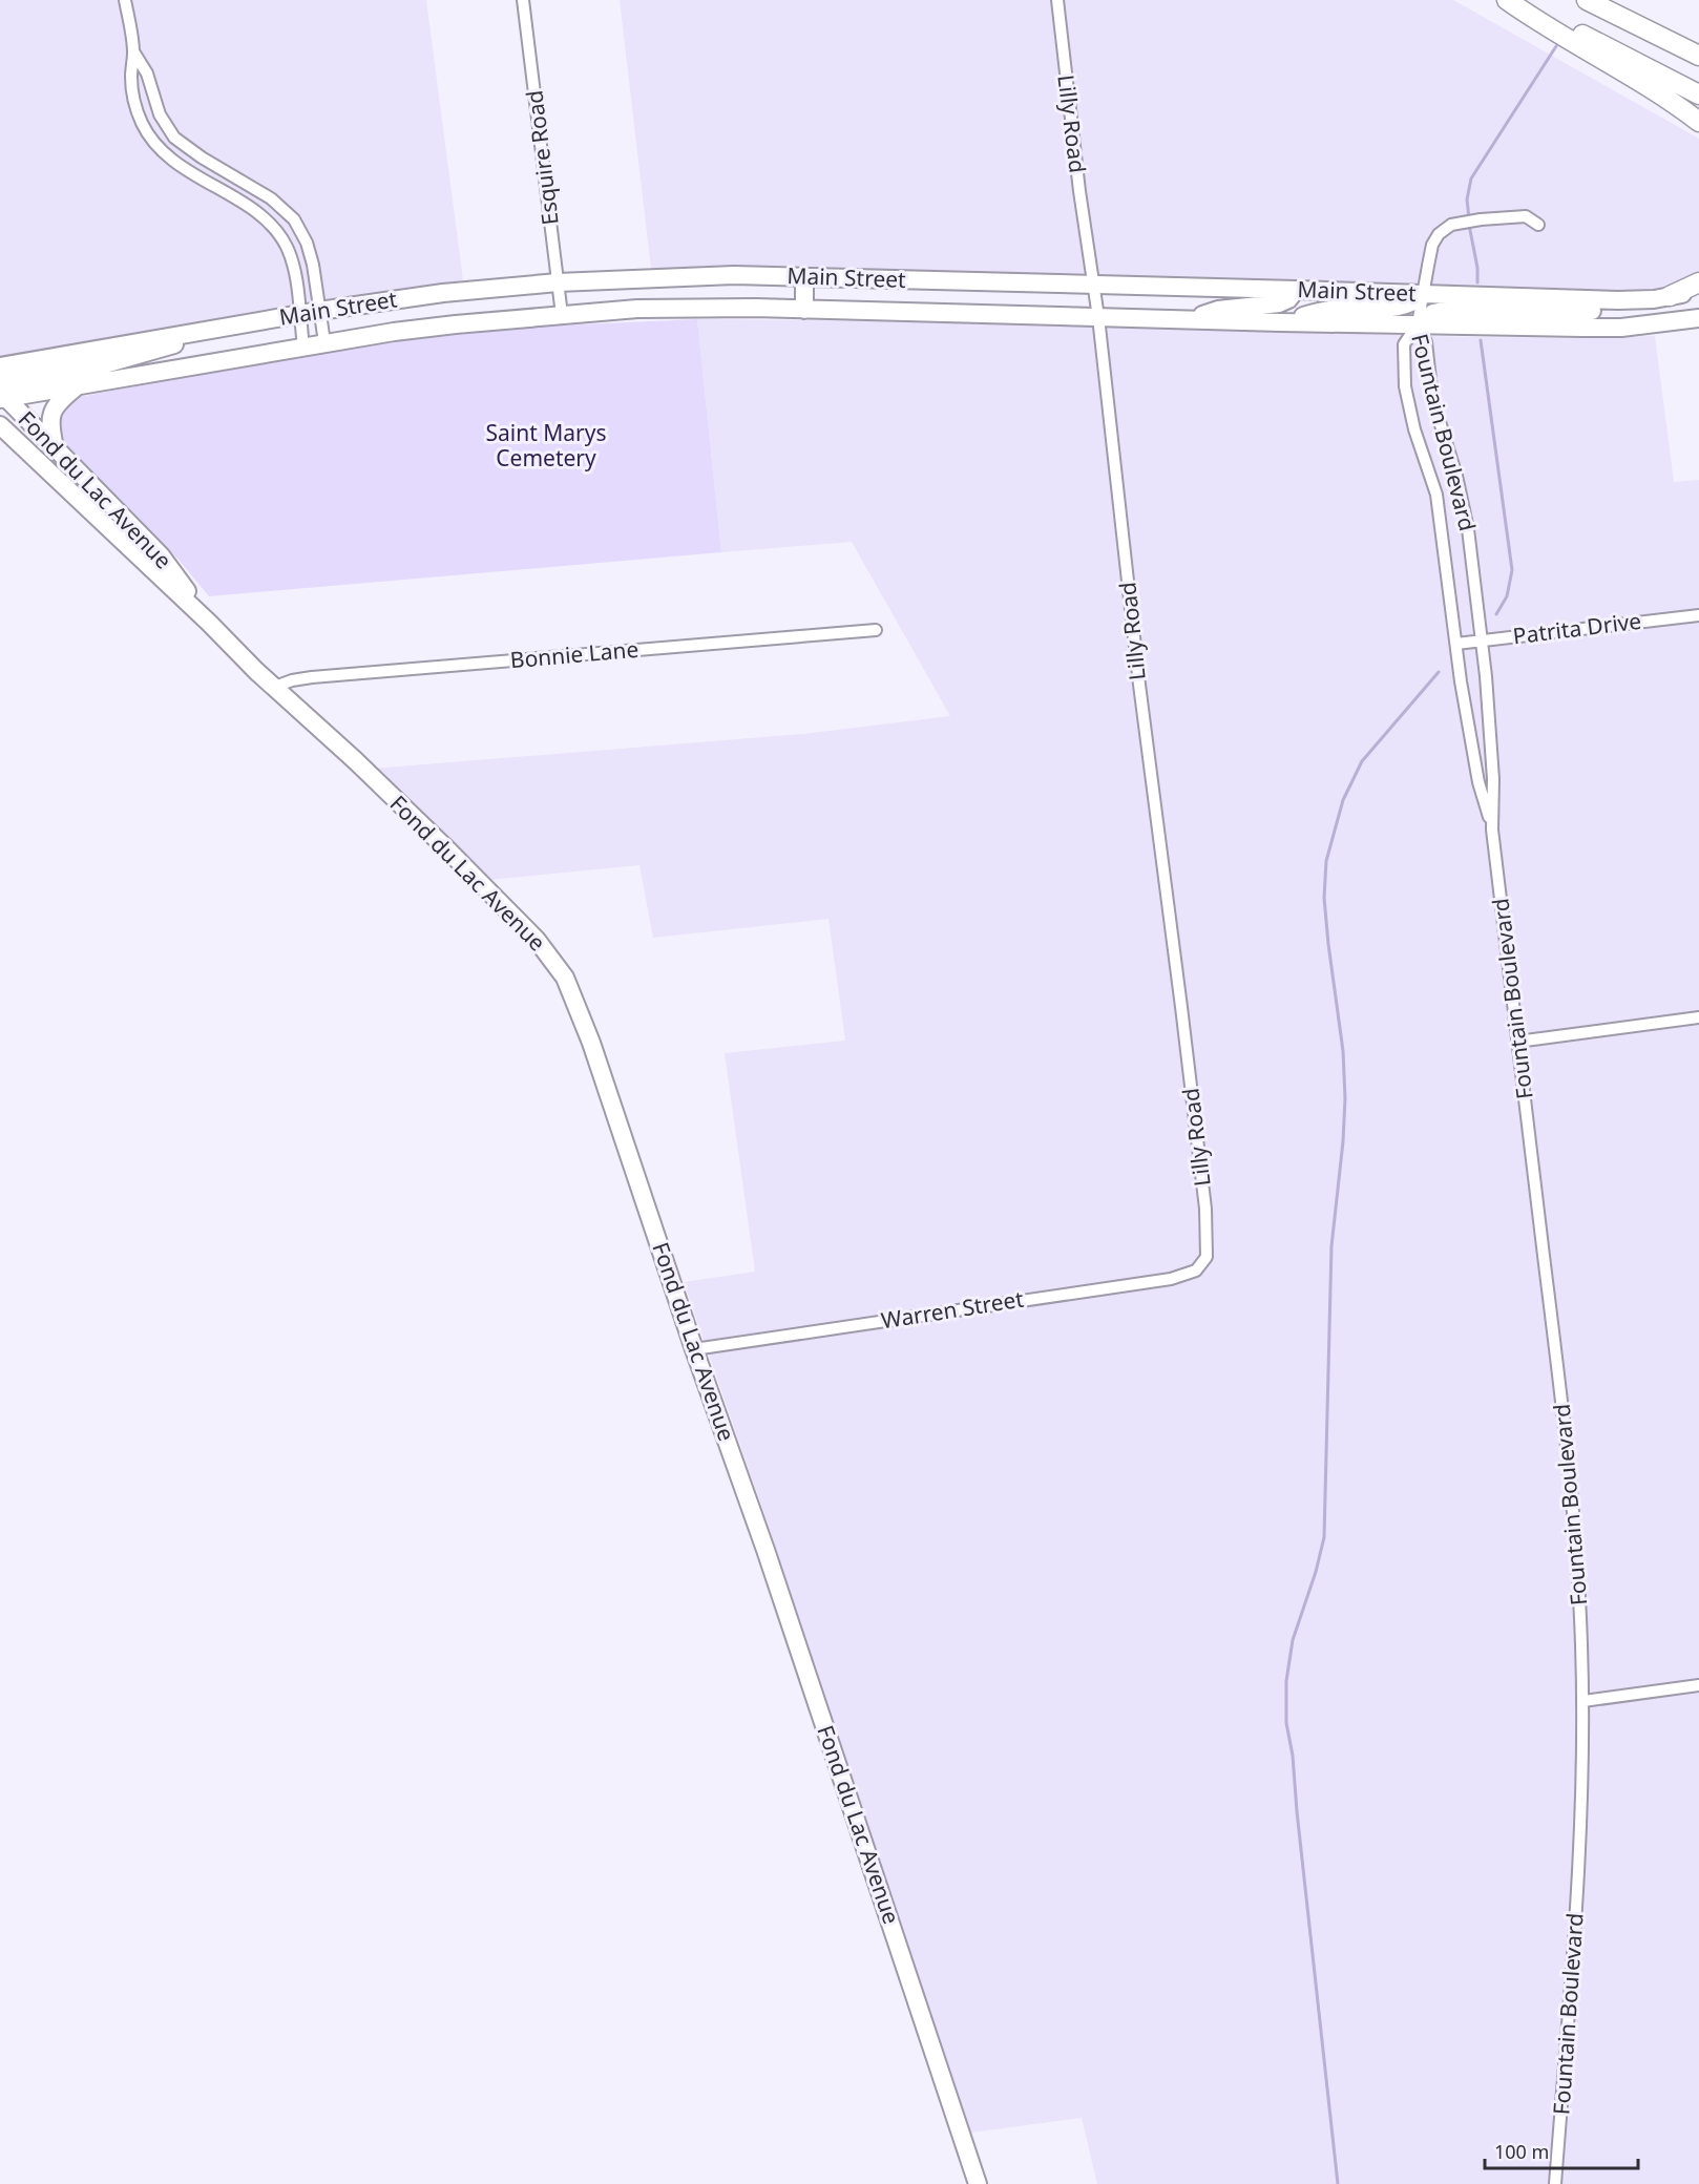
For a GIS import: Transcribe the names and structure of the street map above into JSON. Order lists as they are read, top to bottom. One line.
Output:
{"streets":{"main road":["Main Street","Fond du Lac Avenue"],"street":["Lilly Road","Esquire Road","Fountain Boulevard","Patrita Drive","Bonnie Lane","Warren Street"]},"crossings":[["Lilly Road","Main Street"],["Lilly Road","Warren Street"],["Esquire Road","Main Street"],["Main Street","Fountain Boulevard"],["Main Street","Fond du Lac Avenue"],["Fountain Boulevard","Patrita Drive"],["Fond du Lac Avenue","Bonnie Lane"],["Fond du Lac Avenue","Warren Street"]],"parks":["Saint Marys Cemetery"],"scale_bar":"100 m"}
